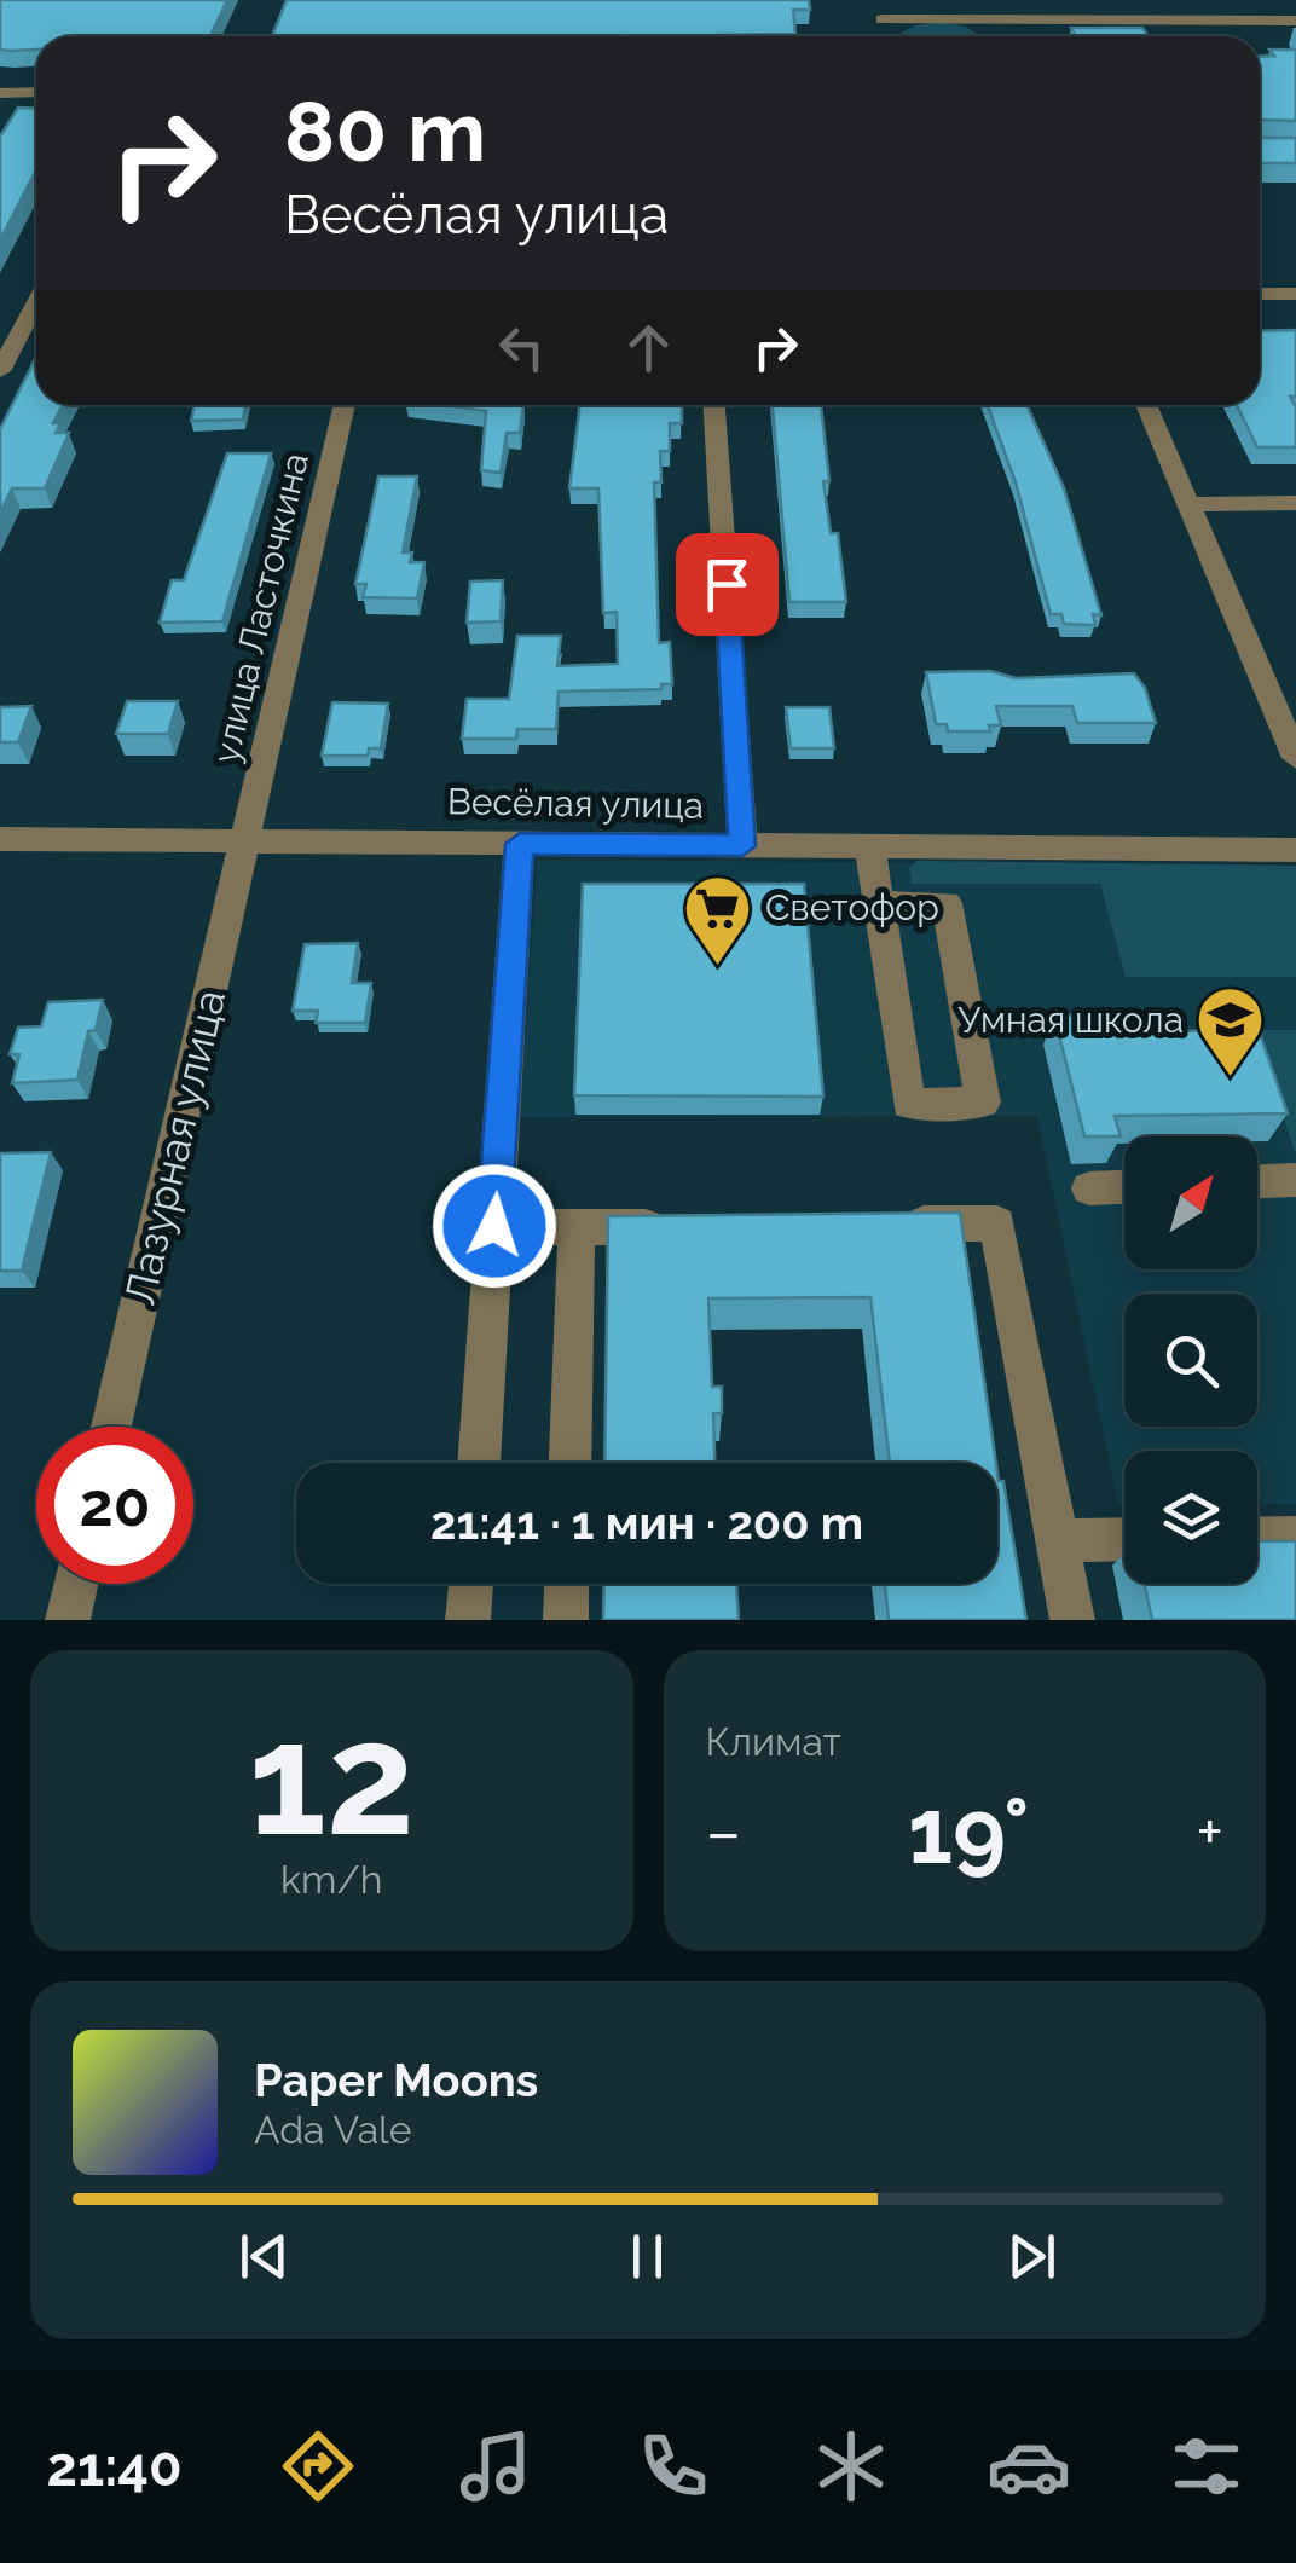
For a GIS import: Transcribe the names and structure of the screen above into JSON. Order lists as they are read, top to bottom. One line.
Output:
{"streets":{"street":["улица Ласточкина","Весёлая улица","Лазурная улица"]},"crossings":[["улица Ласточкина","Весёлая улица"],["улица Ласточкина","Лазурная улица"],["Весёлая улица","Лазурная улица"]],"places":{"supermarket":["Светофор"],"school or university":["Умная школа"]},"north":"top right","page":{"turn":["80 m","Весёлая улица"],"limit":"20","trip":"21:41 · 1 мин · 200 m","tile":[["12","km/h"],"Климат"],"heat":["−","19°","+"],"song":["Paper Moons","Ada Vale"],"tabs":"21:40"}}
